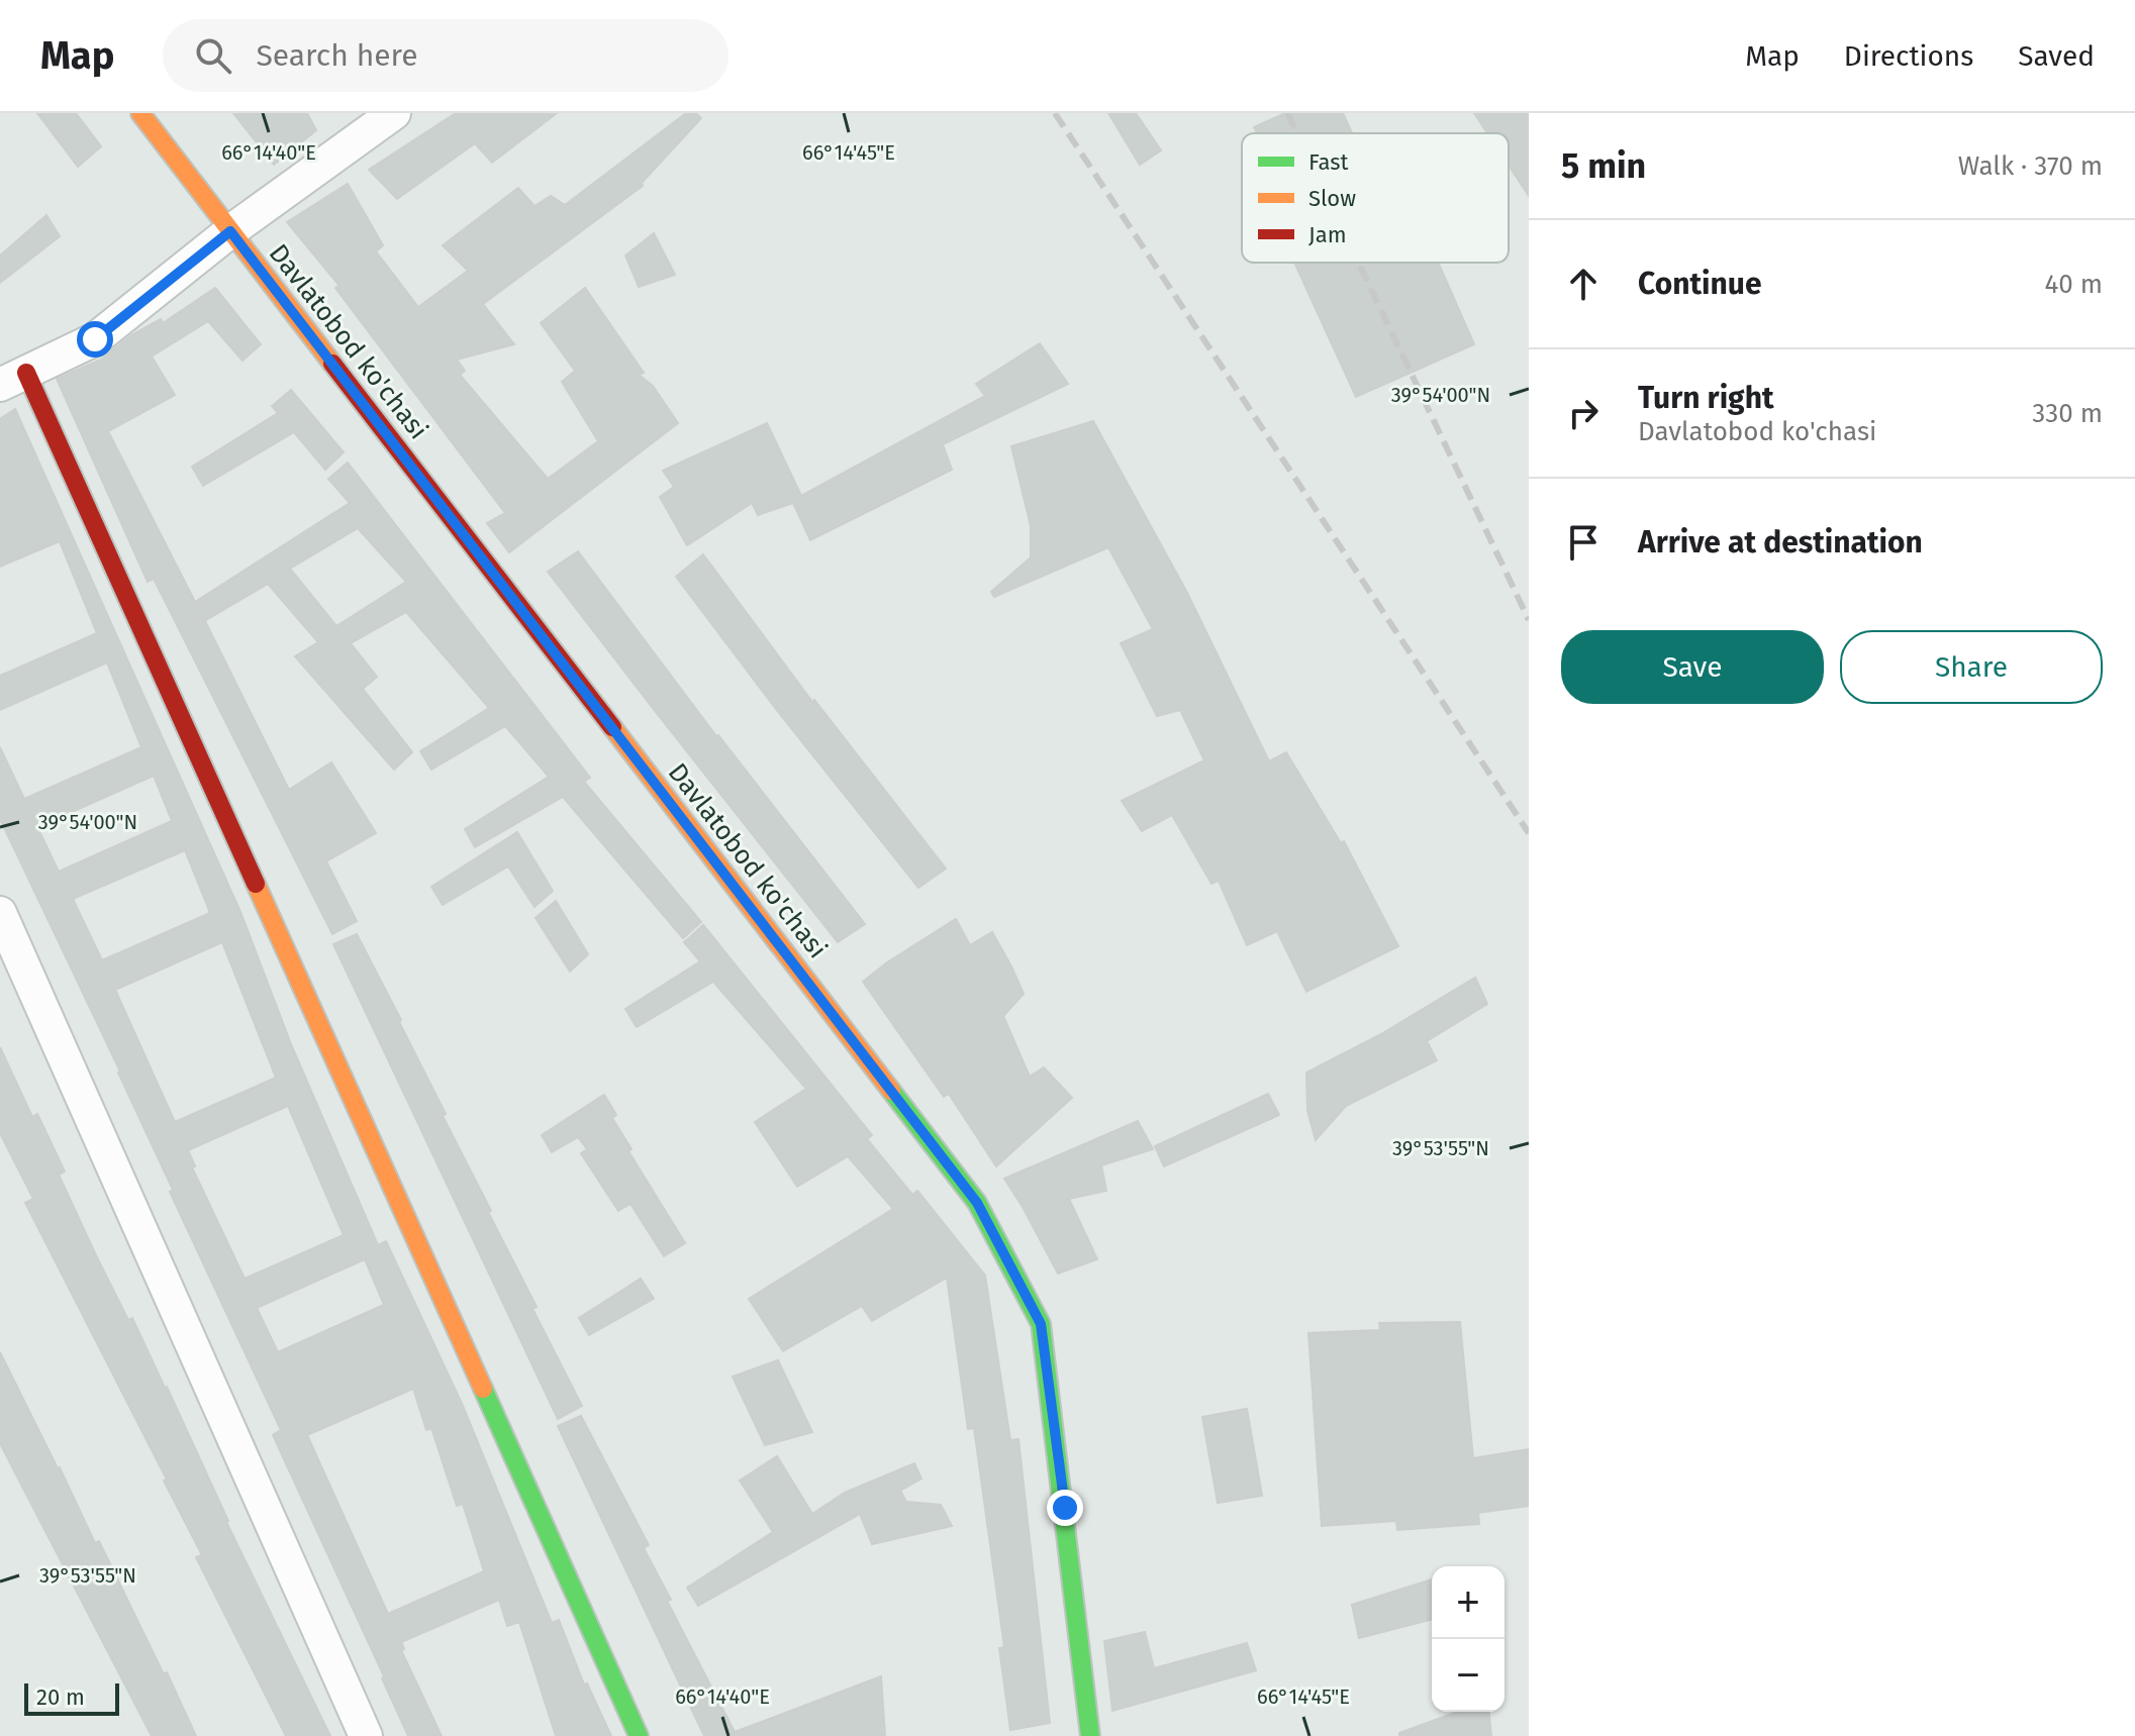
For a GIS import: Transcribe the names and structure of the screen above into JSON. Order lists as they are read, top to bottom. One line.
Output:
{"streets":{"street":["Davlatobod ko'chasi"]},"legend":["Fast","Slow","Jam"],"scale_bar":"20 m","page":{"header":"Map","search":"Search here","nav":["Map","Directions","Saved"],"heading":["5 min","Walk · 370 m"],"list":[["Continue","40 m"],["Turn right","Davlatobod ko'chasi","330 m"],"Arrive at destination"],"buttons":["Save","Share"],"map_buttons":["+","−"],"scale":"20 m"},"coordinates":["66°14'40\"E","66°14'45\"E","39°54'00\"N","39°53'55\"N"]}
